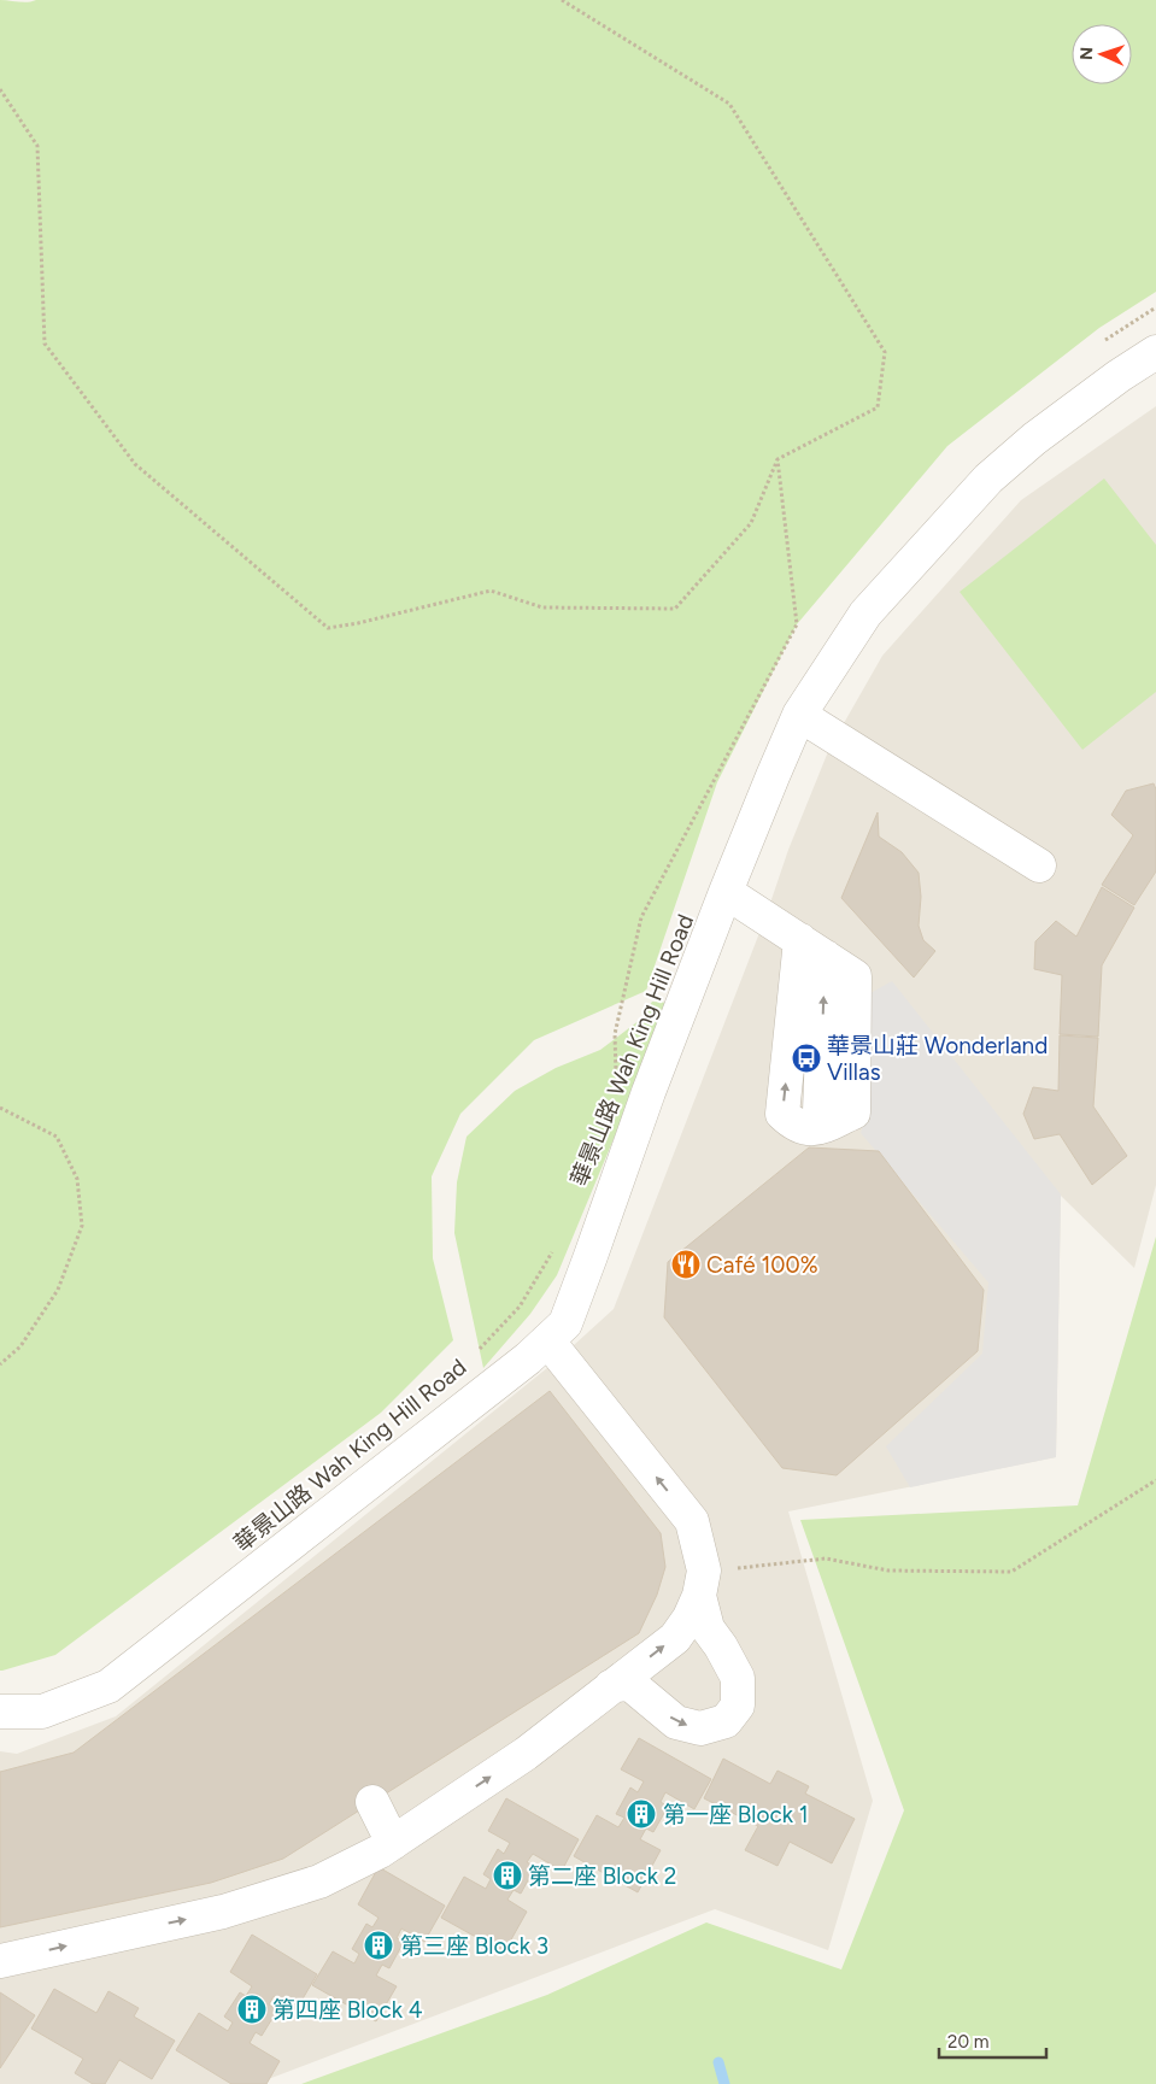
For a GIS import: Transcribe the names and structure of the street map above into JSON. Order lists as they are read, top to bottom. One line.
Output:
{"streets":{"street":["華景山路 Wah King Hill Road"]},"places":{"bus stop":["華景山莊 Wonderland Villas"],"restaurant":["Café 100%"],"building":["第一座 Block 1","第二座 Block 2","第三座 Block 3","第四座 Block 4"]},"scale_bar":"20 m","north":"left"}
